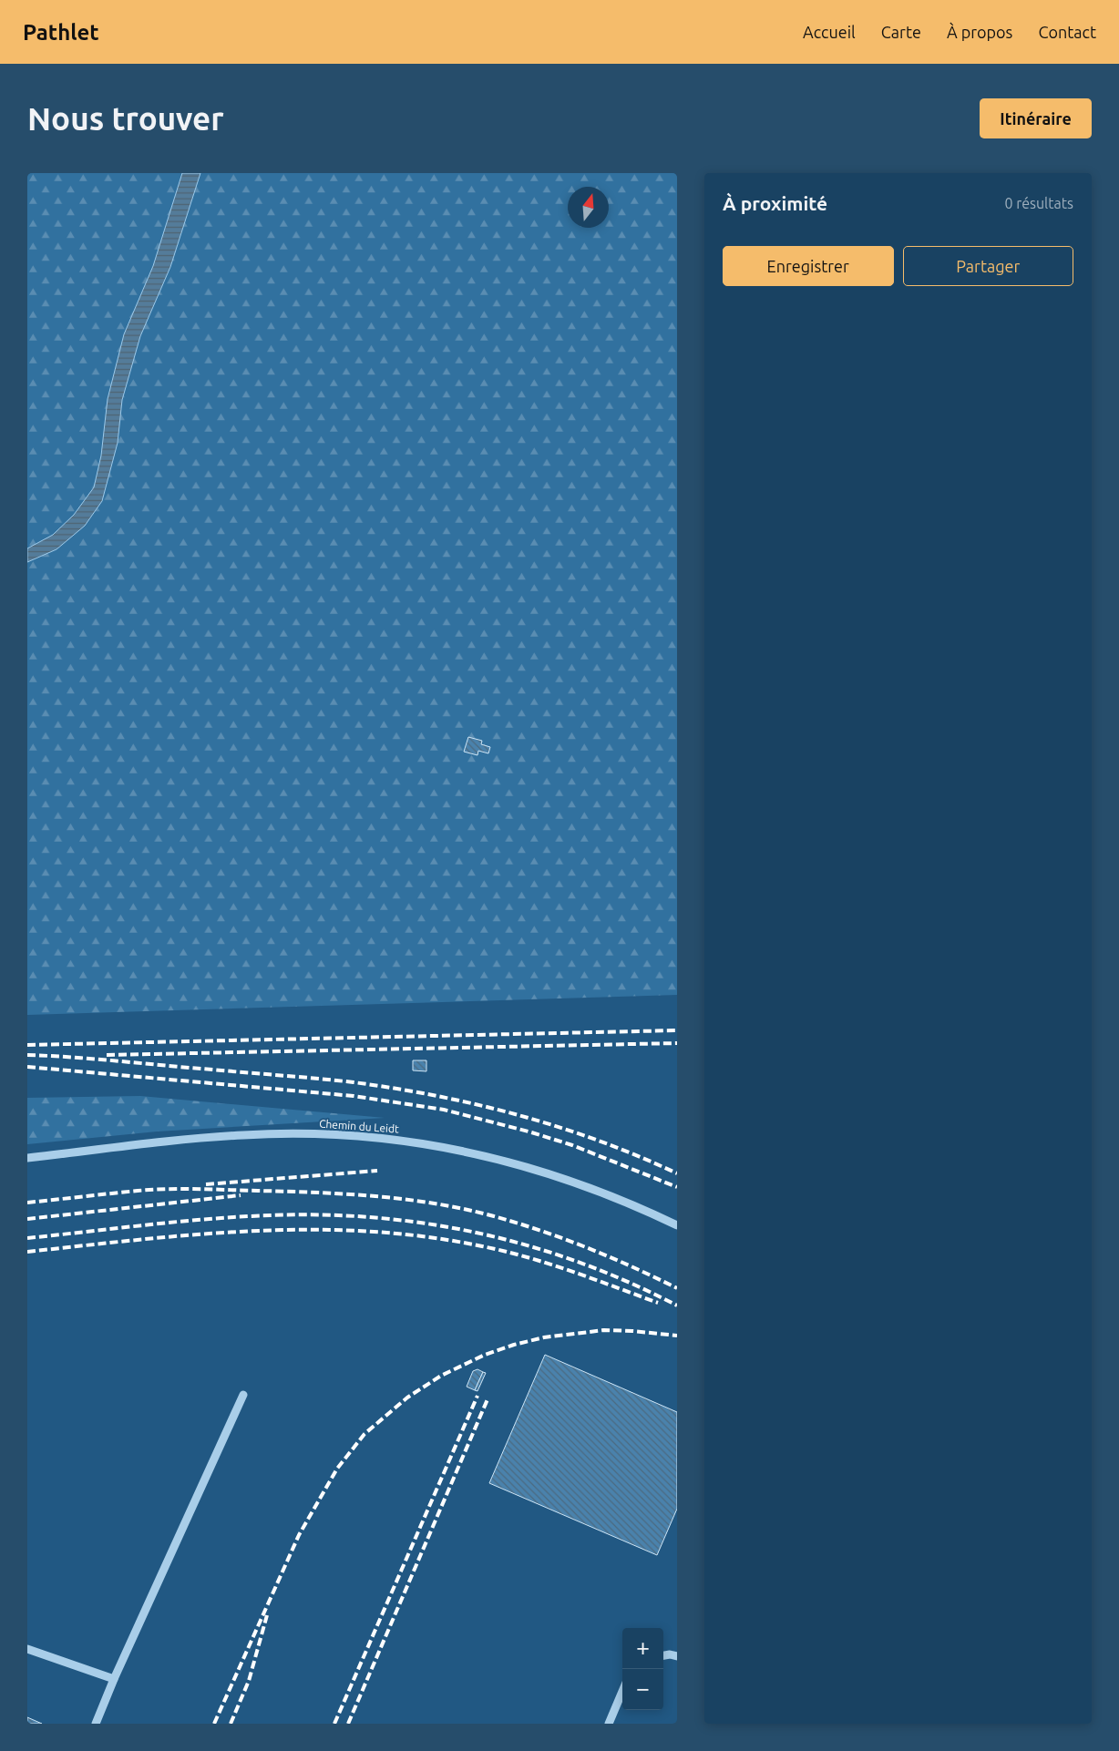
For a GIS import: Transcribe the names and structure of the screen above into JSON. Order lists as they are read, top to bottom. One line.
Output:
{"streets":{"street":["Chemin du Leidt"]},"north":"top","page":{"header":"Pathlet","nav":["Accueil","Carte","À propos","Contact"],"buttons":["Itinéraire",["Enregistrer","Partager"]],"title":"Nous trouver","heading":["À proximité","0 résultats"],"map_buttons":["+","−"]}}
